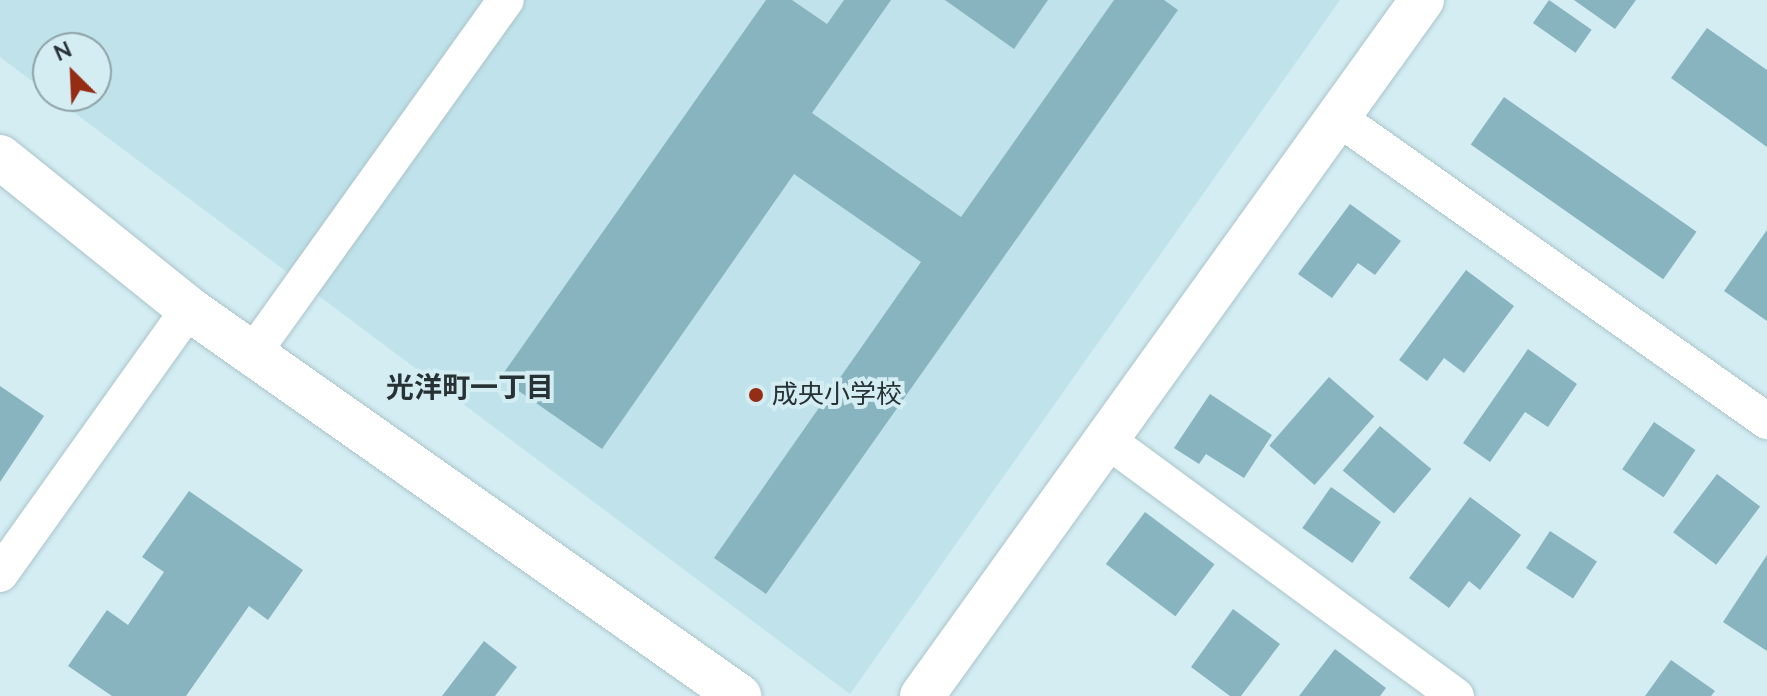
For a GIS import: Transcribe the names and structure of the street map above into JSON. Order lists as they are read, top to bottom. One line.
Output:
{"districts":["光洋町一丁目"],"places":["成央小学校"],"north":"top left"}
